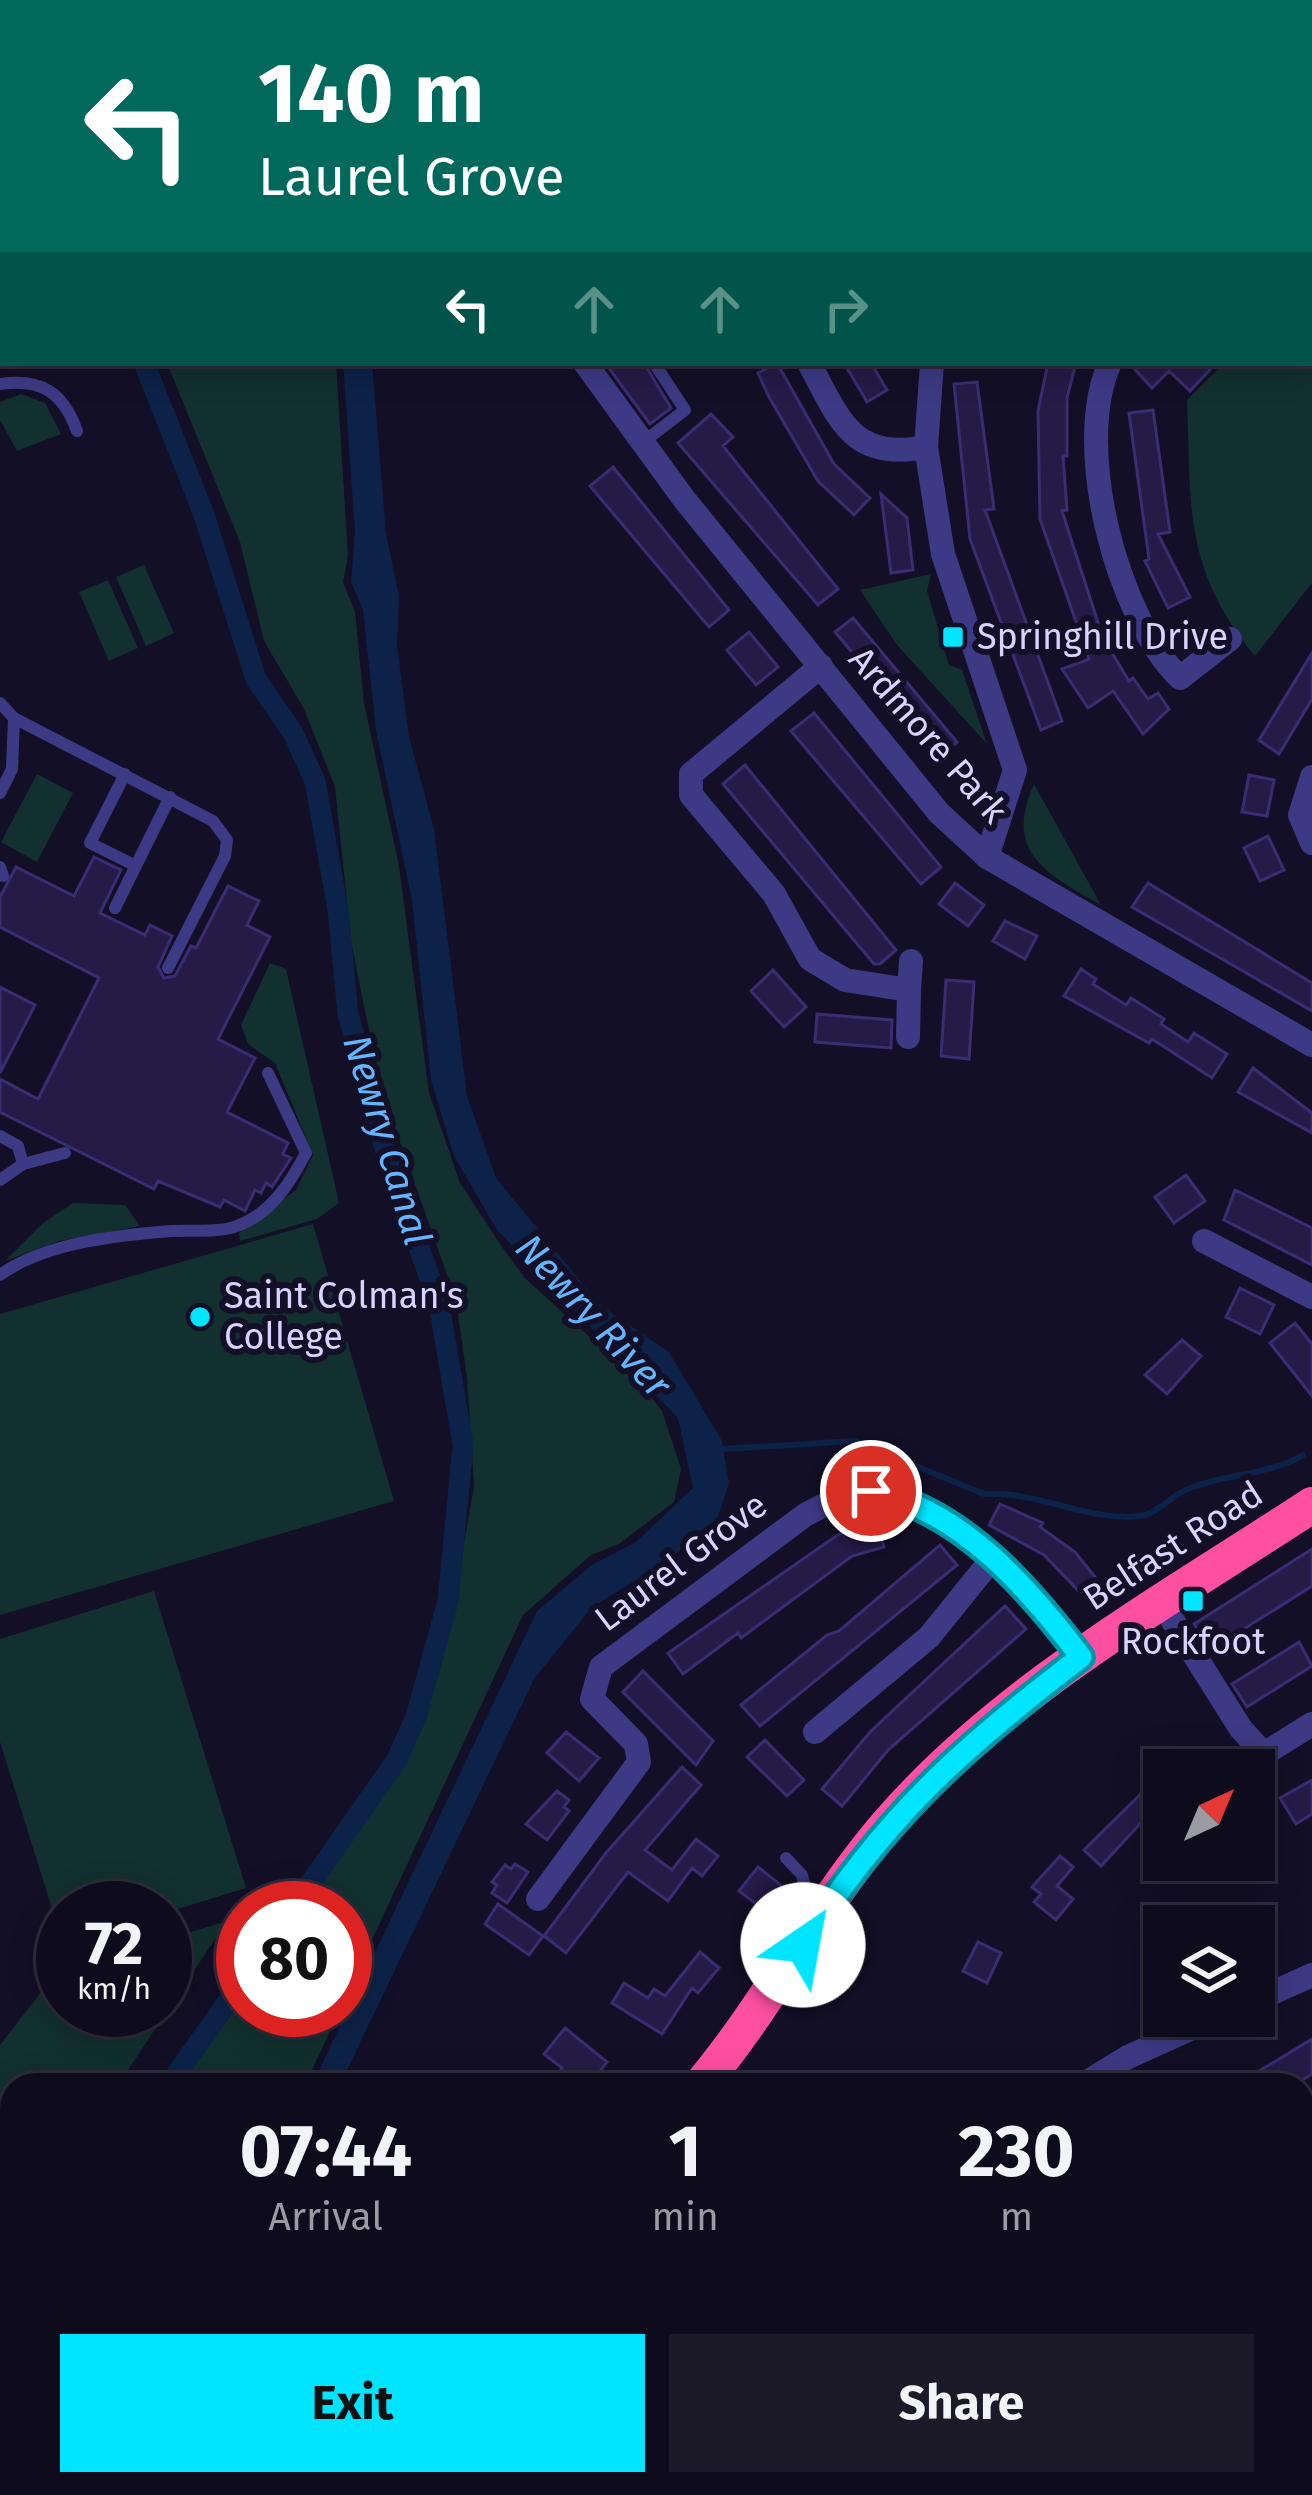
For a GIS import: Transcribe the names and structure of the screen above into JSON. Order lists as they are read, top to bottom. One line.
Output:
{"streets":{"highway":["Belfast Road"],"street":["Ardmore Park","Laurel Grove"]},"crossings":[["Belfast Road","Laurel Grove"]],"water":["Newry Canal","Newry River"],"places":{"transit":["Springhill Drive","Rockfoot"],"other":["Saint Colman's College"]},"north":"top right","page":{"turn":["140 m","Laurel Grove"],"speed":"72 km/h","limit":"80","eta":["07:44","Arrival","1","min","230","m"],"buttons":["Exit","Share"]}}
